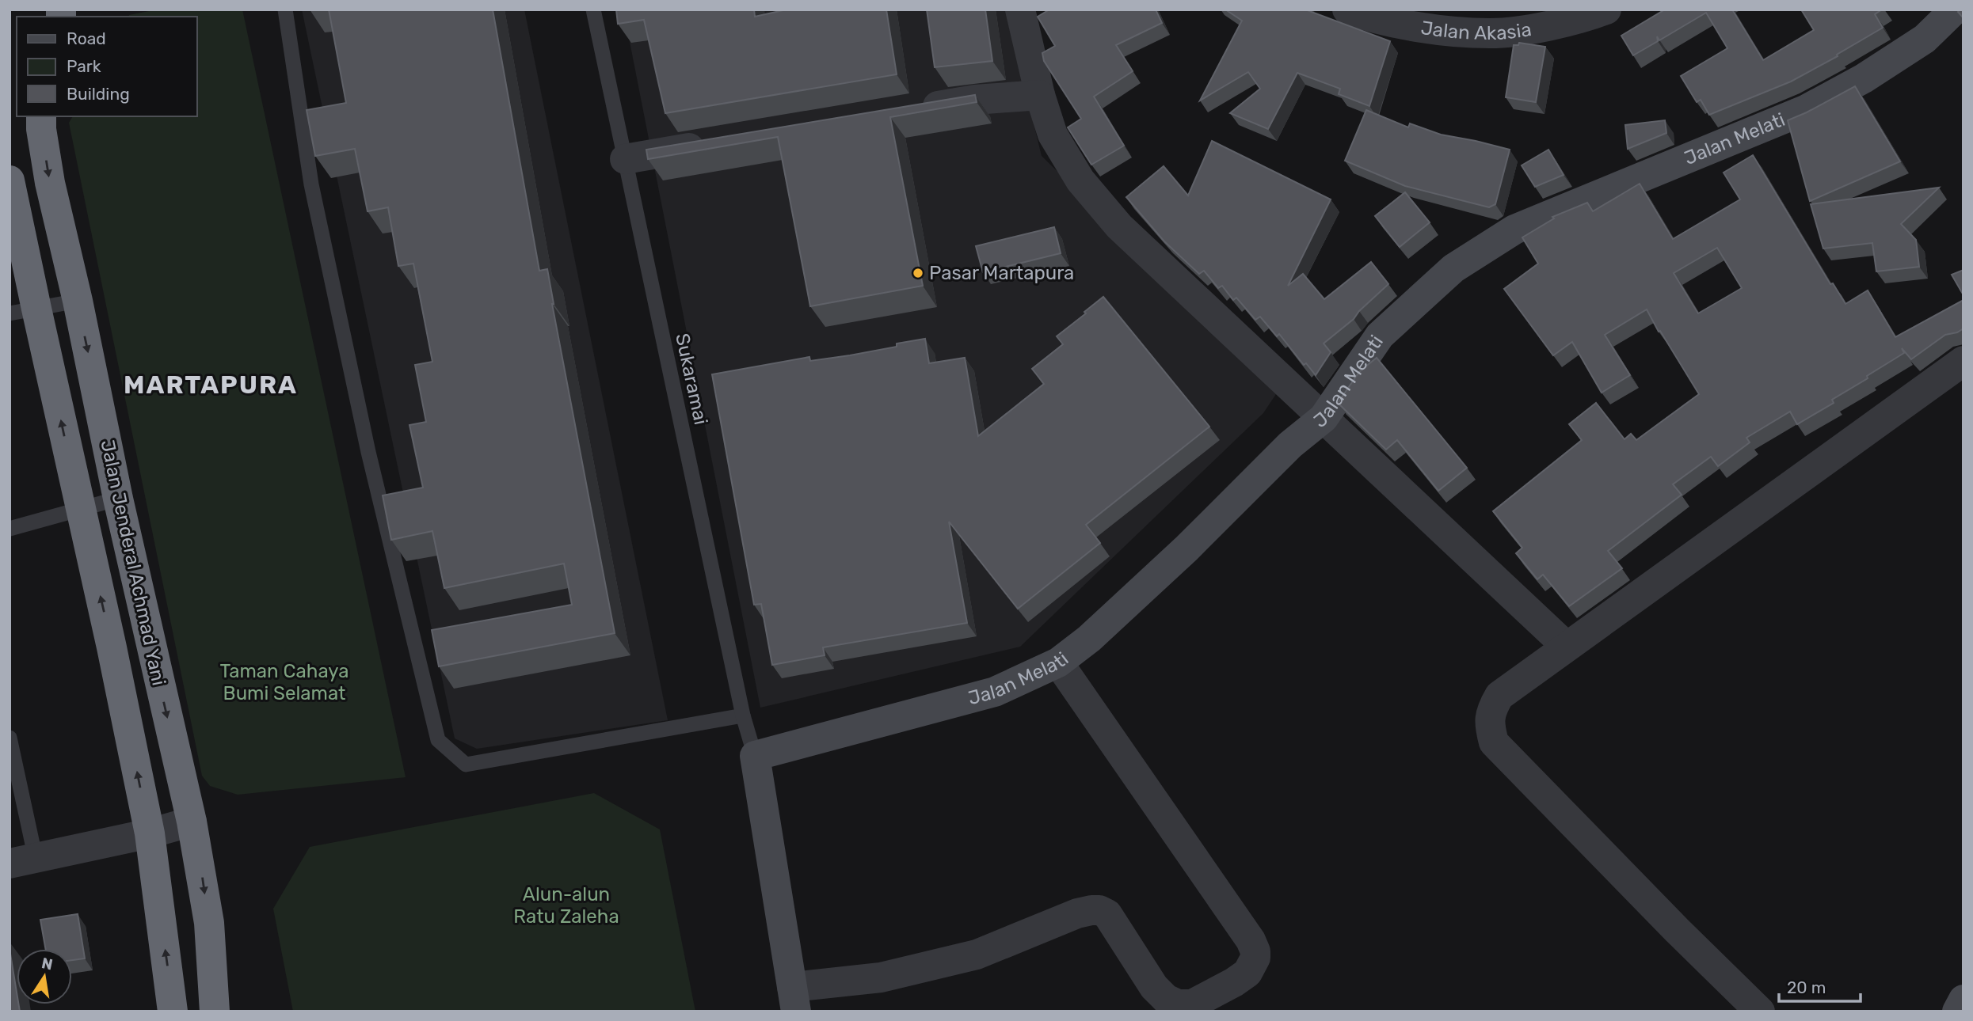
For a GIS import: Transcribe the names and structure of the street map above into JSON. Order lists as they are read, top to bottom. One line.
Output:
{"streets":{"highway":["Jalan Jenderal Achmad Yani"],"main road":["Jalan Melati"],"street":["Jalan Akasia"],"lane":["Sukaramai"]},"crossings":[["Jalan Melati","Sukaramai"]],"districts":["MARTAPURA"],"parks":["Taman Cahaya Bumi Selamat","Alun-alun Ratu Zaleha"],"places":["Pasar Martapura"],"legend":["Road","Park","Building"],"scale_bar":"20 m","north":"top"}
